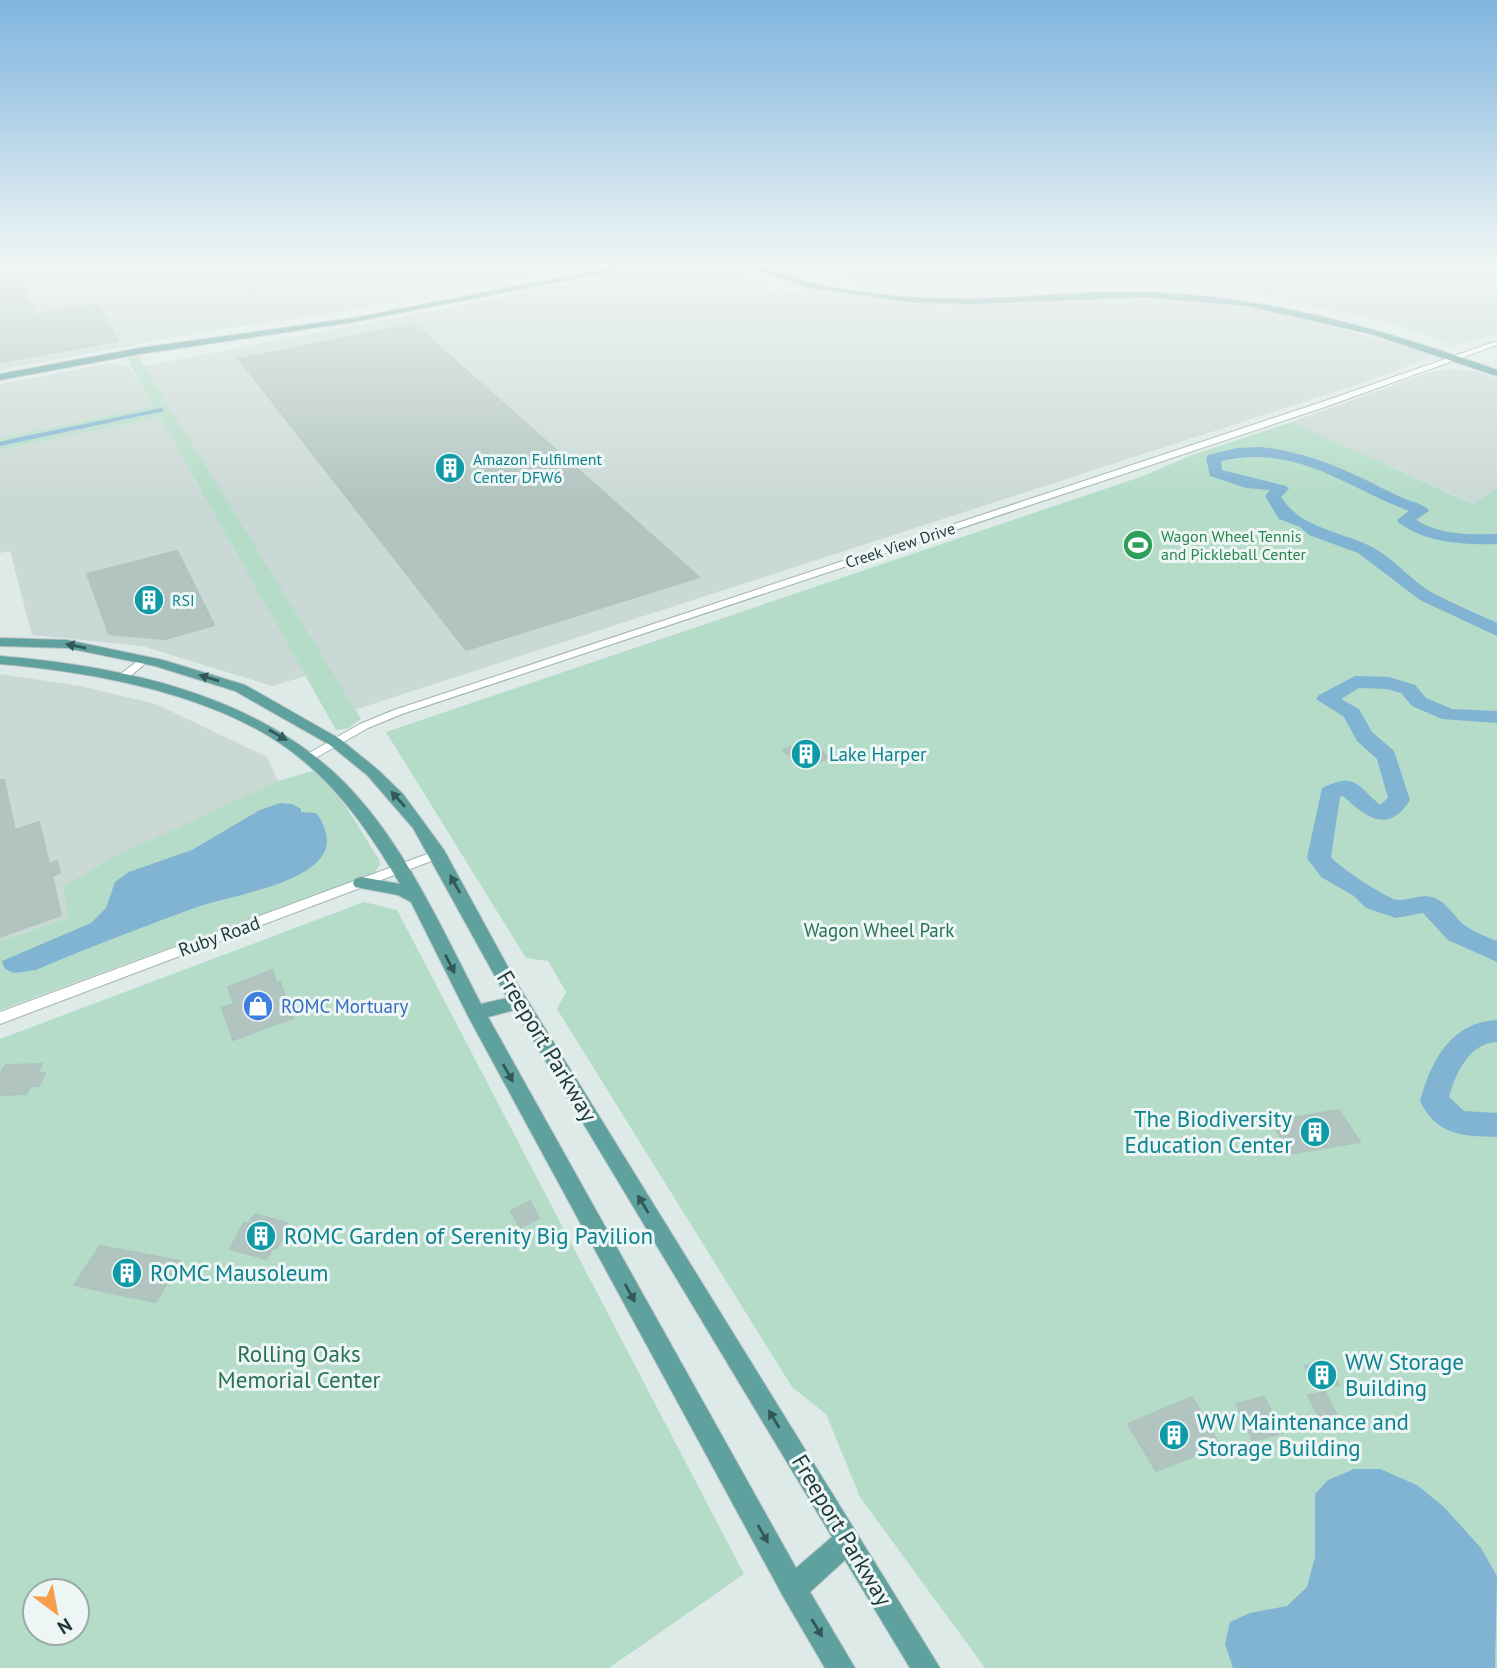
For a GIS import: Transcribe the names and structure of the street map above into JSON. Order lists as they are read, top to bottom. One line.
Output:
{"streets":{"main road":["Freeport Parkway"],"street":["Creek View Drive","Ruby Road"]},"crossings":[["Creek View Drive","Freeport Parkway"],["Ruby Road","Freeport Parkway"]],"parks":["Wagon Wheel Park","Rolling Oaks Memorial Center"],"places":{"building":["Amazon Fulfilment Center DFW6","RSI","Lake Harper","The Biodiversity Education Center","ROMC Garden of Serenity Big Pavilion","ROMC Mausoleum","WW Storage Building","WW Maintenance and Storage Building"],"sports":["Wagon Wheel Tennis and Pickleball Center"],"shop":["ROMC Mortuary"]},"north":"bottom right"}
